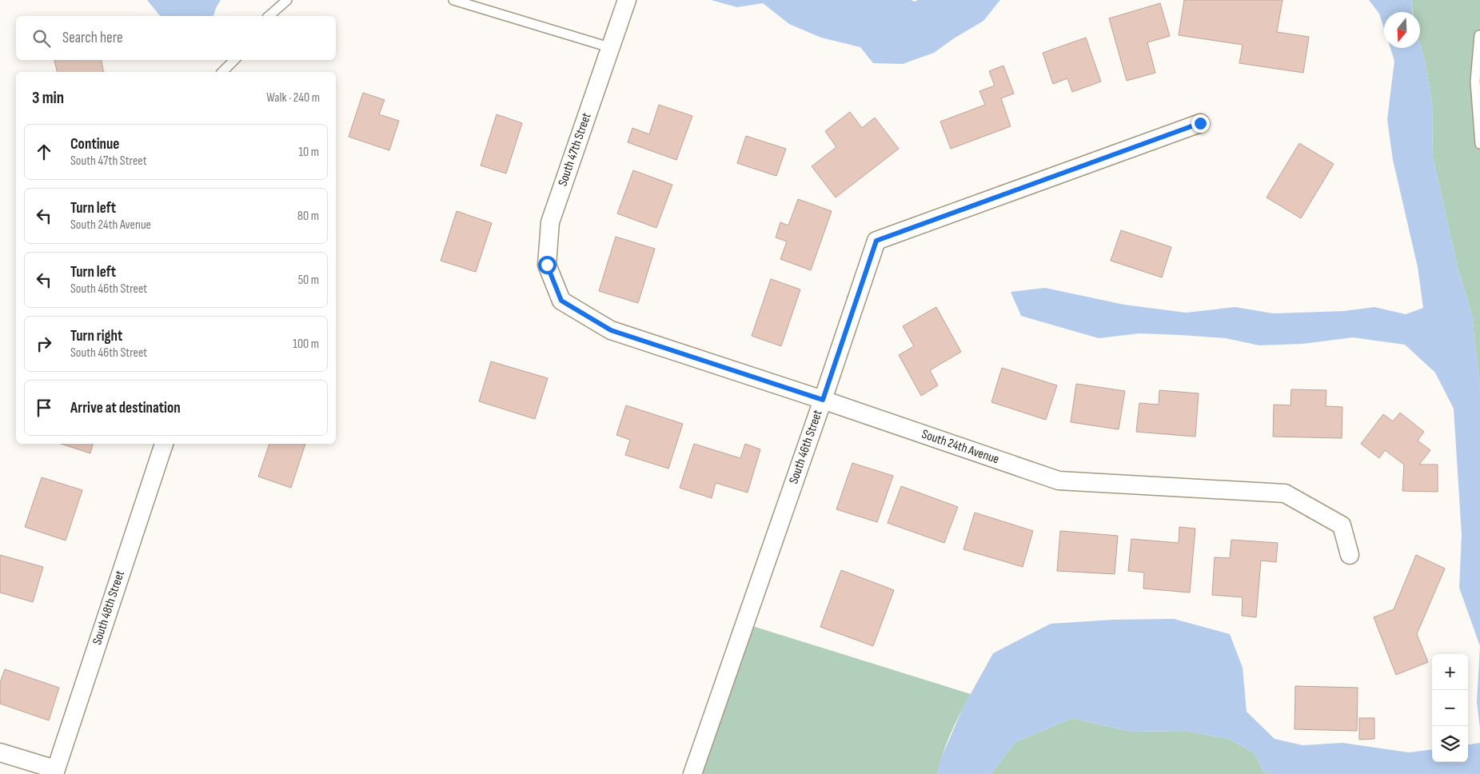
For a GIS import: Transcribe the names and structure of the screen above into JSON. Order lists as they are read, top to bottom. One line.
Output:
{"streets":{"street":["South 47th Street","South 46th Street","South 24th Avenue","South 48th Street"]},"crossings":[["South 47th Street","South 24th Avenue"],["South 46th Street","South 24th Avenue"]],"north":"bottom","page":{"search":"Search here","heading":["3 min","Walk · 240 m"],"list":[["Continue","South 47th Street","10 m"],["Turn left","South 24th Avenue","80 m"],["Turn left","South 46th Street","50 m"],["Turn right","South 46th Street","100 m"],"Arrive at destination"],"map_buttons":["+","−"]}}
